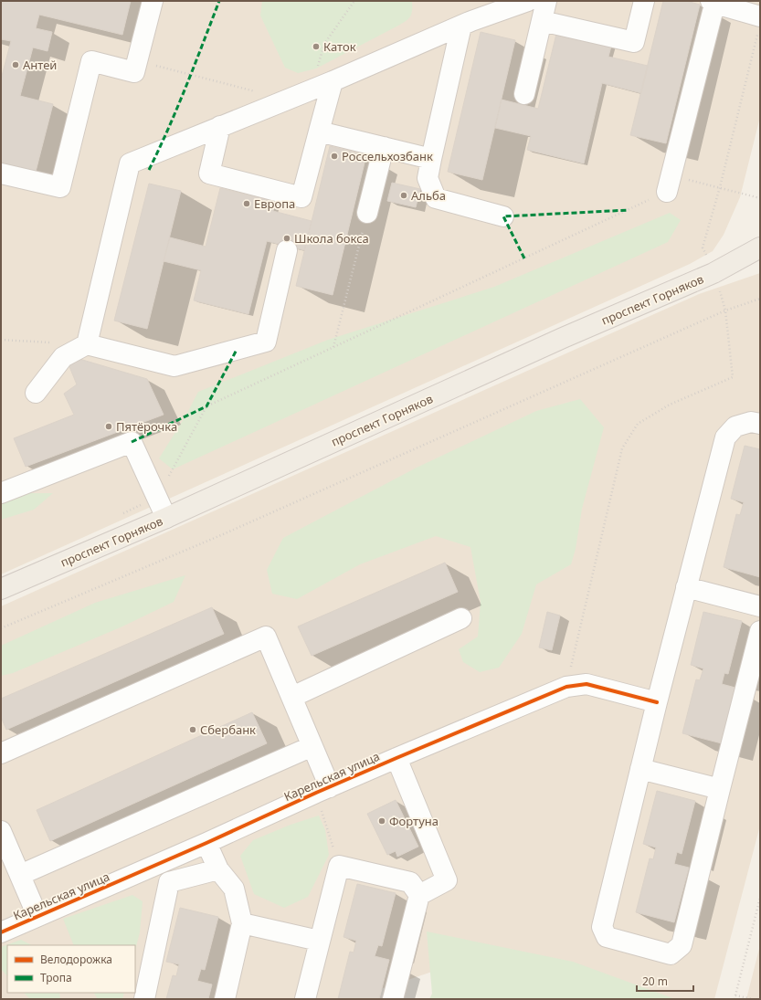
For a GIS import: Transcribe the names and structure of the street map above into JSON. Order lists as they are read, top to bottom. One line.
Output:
{"streets":{"main road":["проспект Горняков"],"street":["Карельская улица"]},"places":["Каток","Антей","Россельхозбанк","Альба","Европа","Школа бокса","Пятёрочка","Сбербанк","Фортуна"],"legend":["Велодорожка","Тропа"],"scale_bar":"20 m"}
